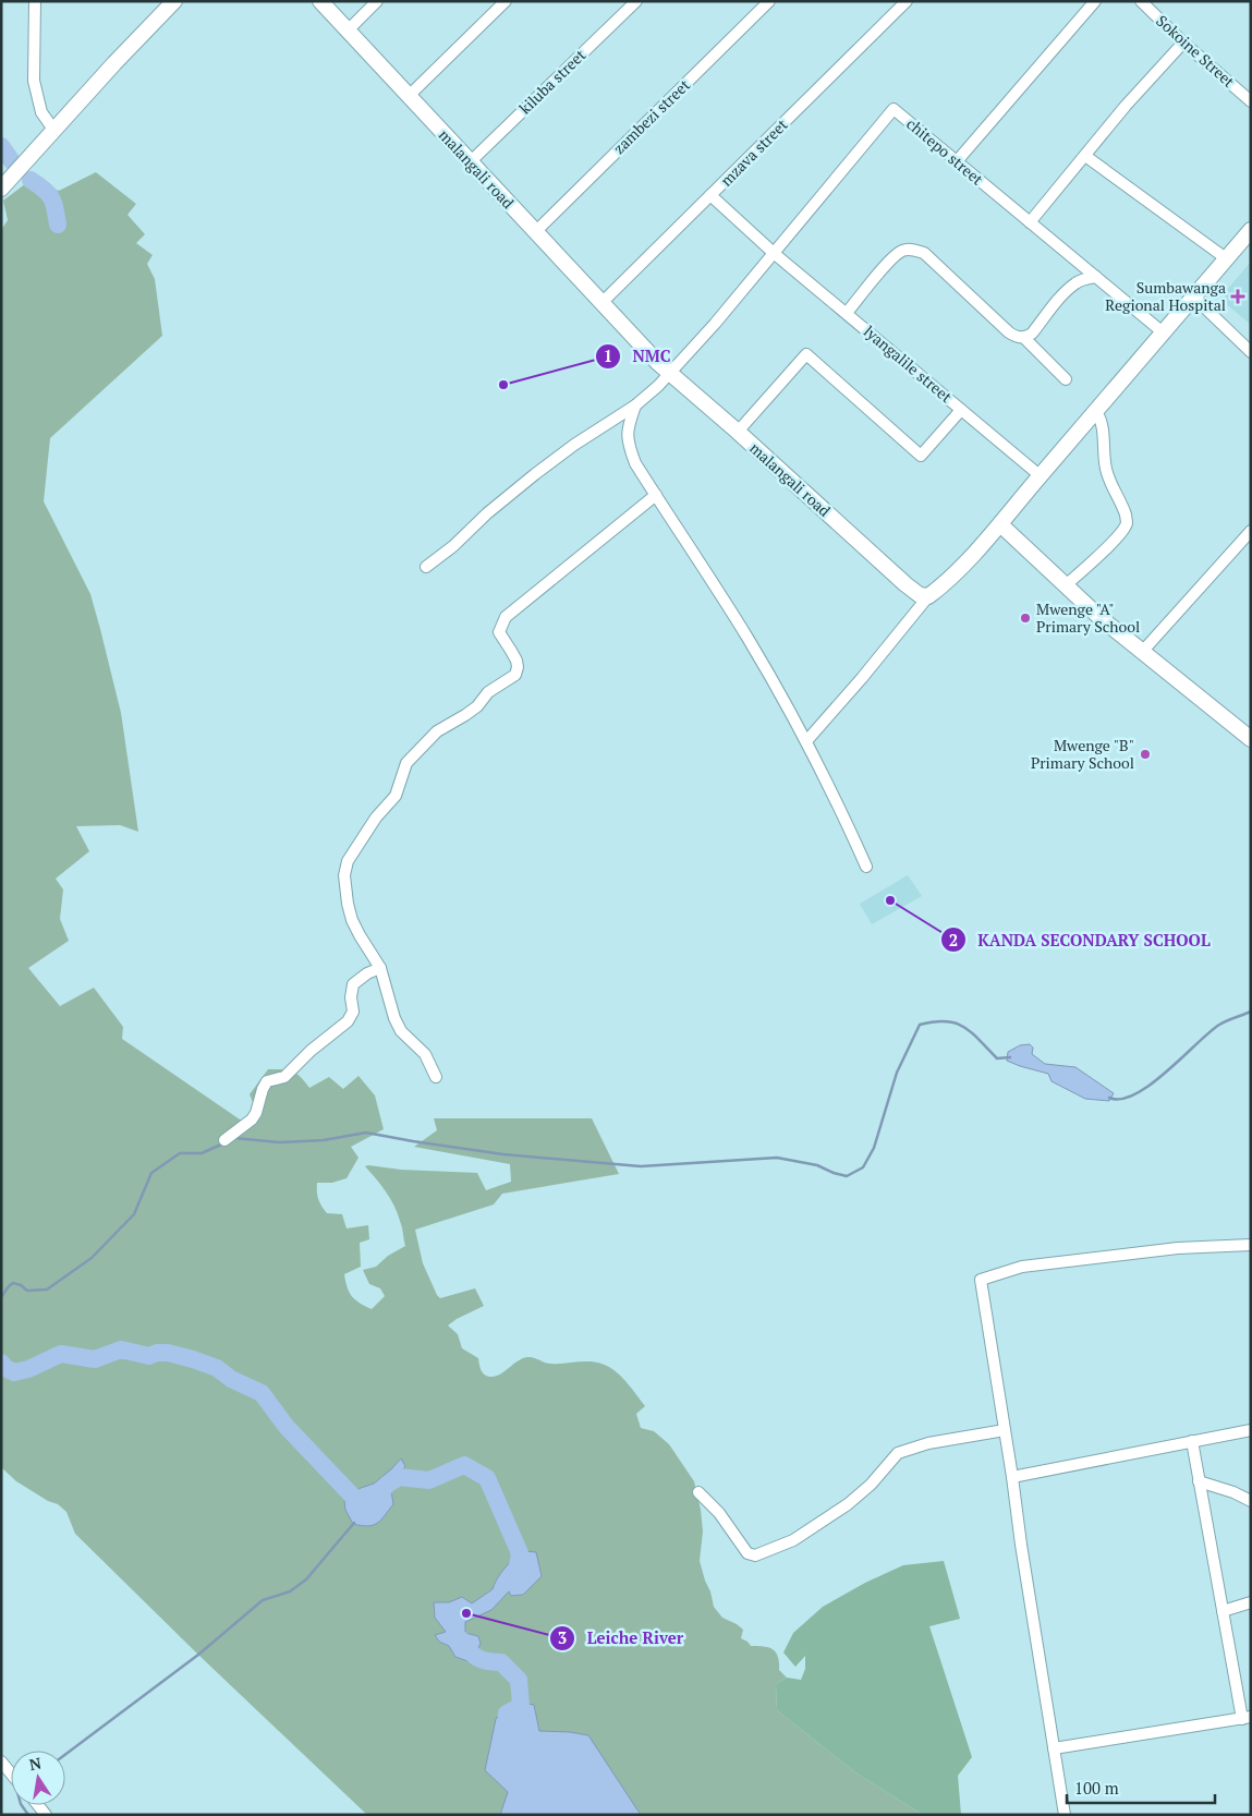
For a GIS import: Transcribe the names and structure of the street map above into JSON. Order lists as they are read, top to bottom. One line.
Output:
{"streets":{"street":["Sokoine Street","kiluba street","zambezi street","chitepo street","mzava street","malangali road","lyangalile street"]},"crossings":[["kiluba street","malangali road"],["zambezi street","malangali road"],["chitepo street","malangali road"],["chitepo street","lyangalile street"],["mzava street","malangali road"],["mzava street","lyangalile street"]],"places":{"health":["Sumbawanga Regional Hospital"],"other":["NMC","Mwenge \"A\" Primary School","Mwenge \"B\" Primary School","KANDA SECONDARY SCHOOL","Leiche River"]},"scale_bar":"100 m","north":"top"}
